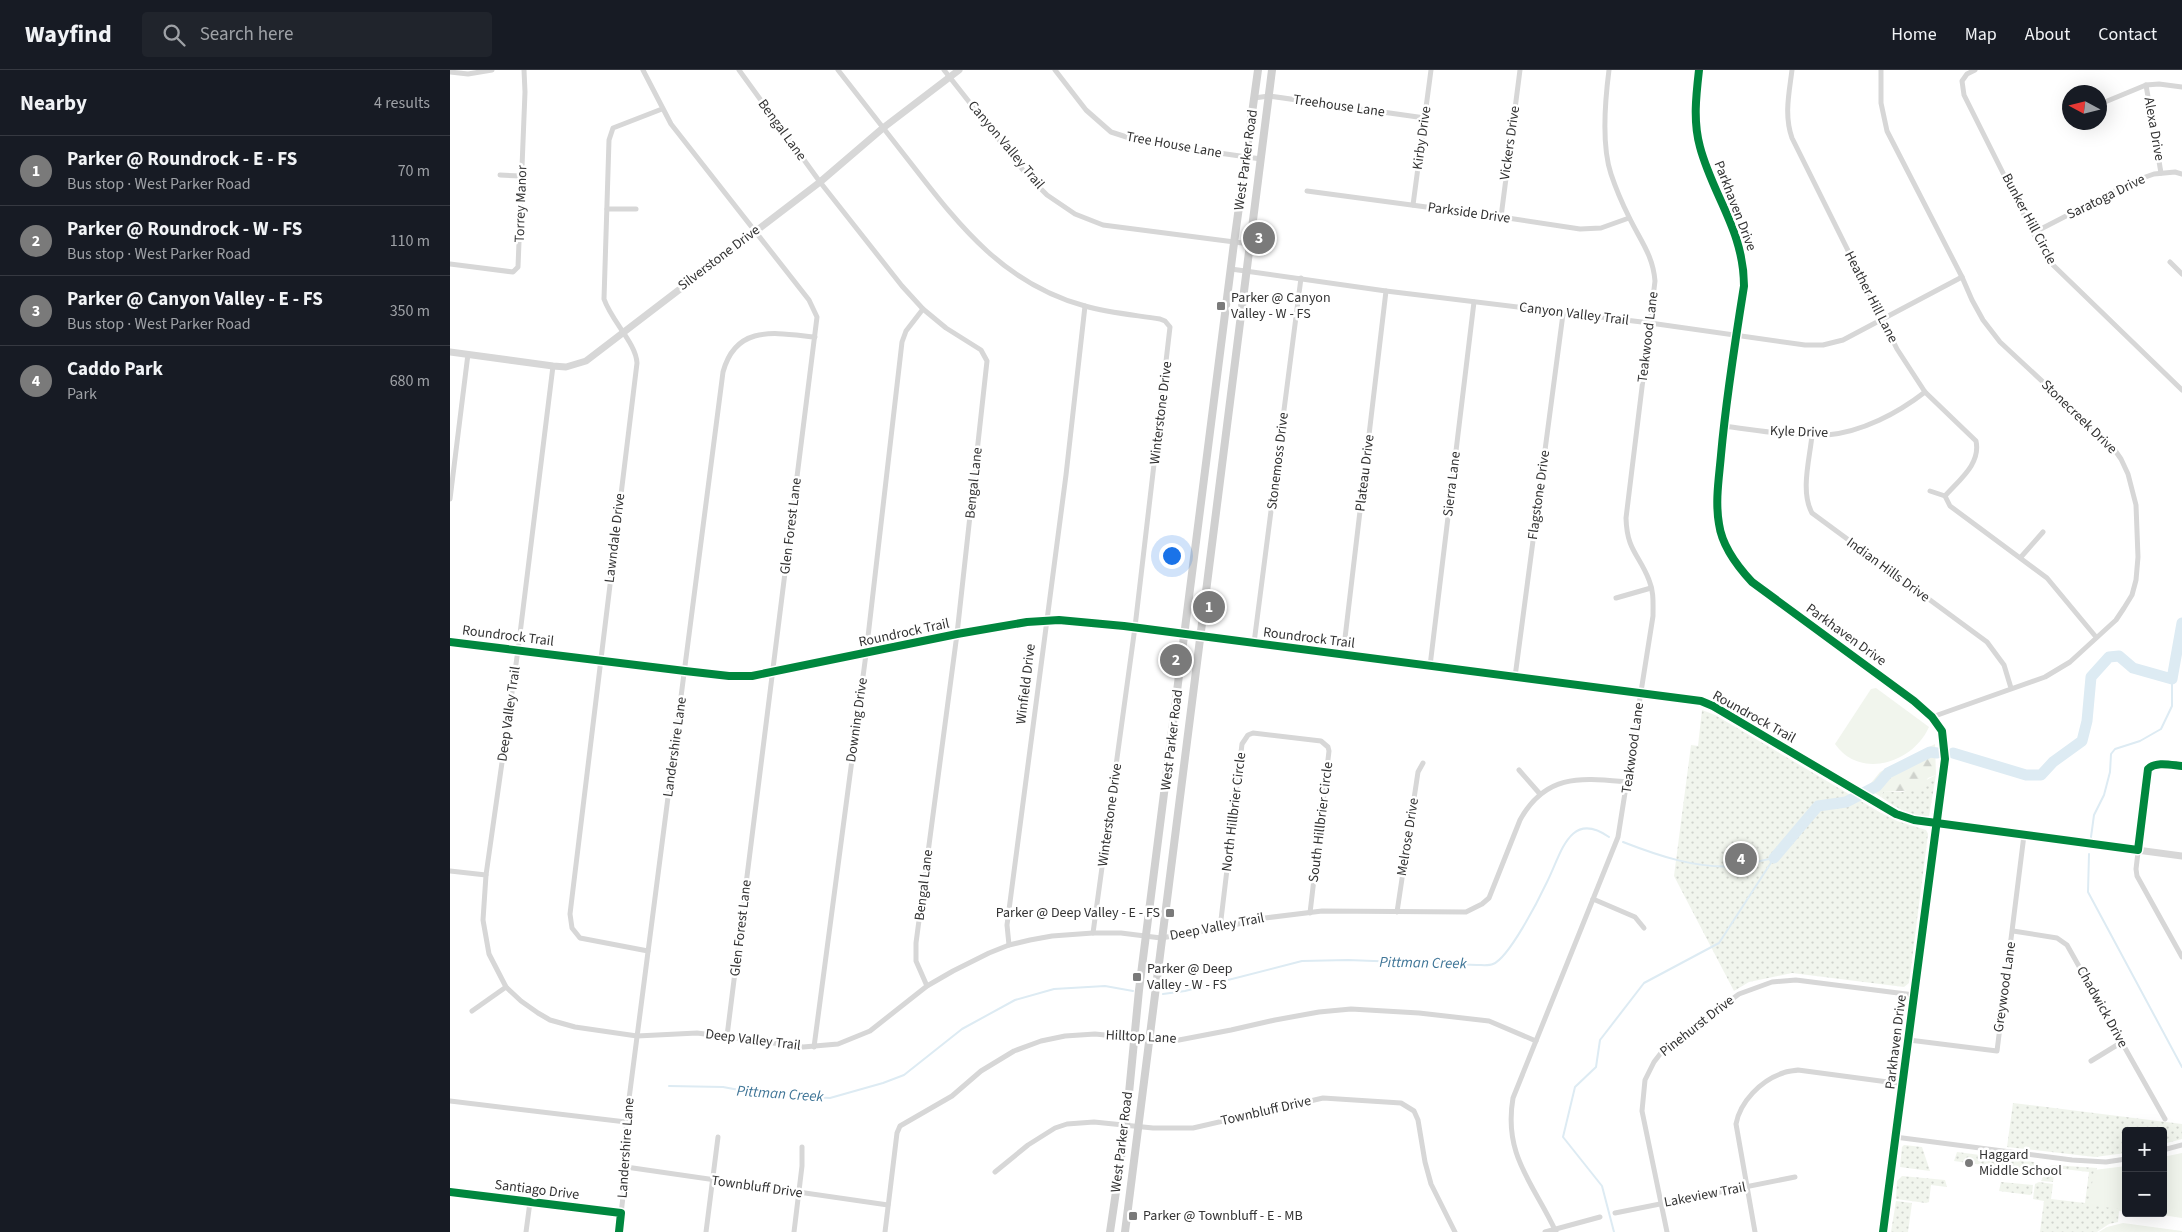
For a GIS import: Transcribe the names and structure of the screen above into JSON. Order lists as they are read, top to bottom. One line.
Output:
{"streets":{"main road":["West Parker Road"],"street":["Treehouse Lane","Alexa Drive","Bengal Lane","Kirby Drive","Vickers Drive","Canyon Valley Trail","Tree House Lane","Saratoga Drive","Torrey Manor","Parkhaven Drive","Parkside Drive","Bunker Hill Circle","Silverstone Drive","Heather Hill Lane","Teakwood Lane","Winterstone Drive","Stonecreek Drive","Kyle Drive","Stonemoss Drive","Plateau Drive","Sierra Lane","Flagstone Drive","Glen Forest Lane","Lawndale Drive","Indian Hills Drive","Roundrock Trail","Winfield Drive","Deep Valley Trail","Downing Drive","Landershire Lane","North Hillbrier Circle","South Hillbrier Circle","Melrose Drive","Greywood Lane","Chadwick Drive","Pinehurst Drive","Hilltop Lane","Townbluff Drive","Santiago Drive","Lakeview Trail"]},"crossings":[["Treehouse Lane","Kirby Drive"],["Treehouse Lane","West Parker Road"],["Alexa Drive","Saratoga Drive"],["Bengal Lane","Silverstone Drive"],["Bengal Lane","Roundrock Trail"],["Bengal Lane","Deep Valley Trail"],["Bengal Lane","Downing Drive"],["Kirby Drive","Parkside Drive"],["Vickers Drive","Parkside Drive"],["Canyon Valley Trail","West Parker Road"],["Canyon Valley Trail","Parkhaven Drive"],["Canyon Valley Trail","Silverstone Drive"],["Canyon Valley Trail","Heather Hill Lane"],["Canyon Valley Trail","Teakwood Lane"],["Canyon Valley Trail","Stonecreek Drive"],["Canyon Valley Trail","Stonemoss Drive"],["Canyon Valley Trail","Plateau Drive"],["Canyon Valley Trail","Sierra Lane"],["Canyon Valley Trail","Flagstone Drive"],["Tree House Lane","West Parker Road"],["West Parker Road","Roundrock Trail"],["West Parker Road","Deep Valley Trail"],["West Parker Road","Hilltop Lane"],["West Parker Road","Townbluff Drive"],["Saratoga Drive","Bunker Hill Circle"],["Parkhaven Drive","Stonecreek Drive"],["Parkhaven Drive","Kyle Drive"],["Parkhaven Drive","Roundrock Trail"],["Parkhaven Drive","Greywood Lane"],["Parkhaven Drive","Pinehurst Drive"],["Parkside Drive","Teakwood Lane"],["Silverstone Drive","Winterstone Drive"],["Silverstone Drive","Glen Forest Lane"],["Silverstone Drive","Lawndale Drive"],["Silverstone Drive","Deep Valley Trail"],["Heather Hill Lane","Kyle Drive"],["Teakwood Lane","Roundrock Trail"],["Teakwood Lane","Deep Valley Trail"],["Teakwood Lane","Hilltop Lane"],["Winterstone Drive","Roundrock Trail"],["Winterstone Drive","Winfield Drive"],["Winterstone Drive","Deep Valley Trail"],["Stonecreek Drive","Indian Hills Drive"],["Kyle Drive","Indian Hills Drive"],["Stonemoss Drive","Roundrock Trail"],["Plateau Drive","Roundrock Trail"],["Sierra Lane","Roundrock Trail"],["Flagstone Drive","Roundrock Trail"],["Glen Forest Lane","Lawndale Drive"],["Glen Forest Lane","Roundrock Trail"],["Glen Forest Lane","Deep Valley Trail"],["Glen Forest Lane","Landershire Lane"],["Lawndale Drive","Roundrock Trail"],["Lawndale Drive","Landershire Lane"],["Roundrock Trail","Winfield Drive"],["Roundrock Trail","Deep Valley Trail"],["Roundrock Trail","Downing Drive"],["Roundrock Trail","Landershire Lane"],["Roundrock Trail","Greywood Lane"],["Winfield Drive","Deep Valley Trail"],["Deep Valley Trail","Downing Drive"],["Deep Valley Trail","Landershire Lane"],["Deep Valley Trail","North Hillbrier Circle"],["Deep Valley Trail","South Hillbrier Circle"],["Deep Valley Trail","Melrose Drive"],["Landershire Lane","Townbluff Drive"],["Landershire Lane","Santiago Drive"],["North Hillbrier Circle","South Hillbrier Circle"],["Greywood Lane","Chadwick Drive"],["Pinehurst Drive","Lakeview Trail"],["Hilltop Lane","Townbluff Drive"]],"water":["Pittman Creek"],"places":{"transit":["Parker @ Canyon Valley - W - FS","Parker @ Deep Valley - E - FS","Parker @ Deep Valley - W - FS","Parker @ Townbluff - E - MB"],"other":["Haggard Middle School"]},"north":"left","page":{"header":"Wayfind","search":"Search here","nav":["Home","Map","About","Contact"],"heading":["Nearby","4 results"],"list":[{"mark":"1","name":"Parker @ Roundrock - E - FS","note":"Bus stop · West Parker Road","value":"70 m"},{"mark":"2","name":"Parker @ Roundrock - W - FS","note":"Bus stop · West Parker Road","value":"110 m"},{"mark":"3","name":"Parker @ Canyon Valley - E - FS","note":"Bus stop · West Parker Road","value":"350 m"},{"mark":"4","name":"Caddo Park","note":"Park","value":"680 m"}],"pins":["3","1","2","4"],"map_buttons":["+","−"]}}
